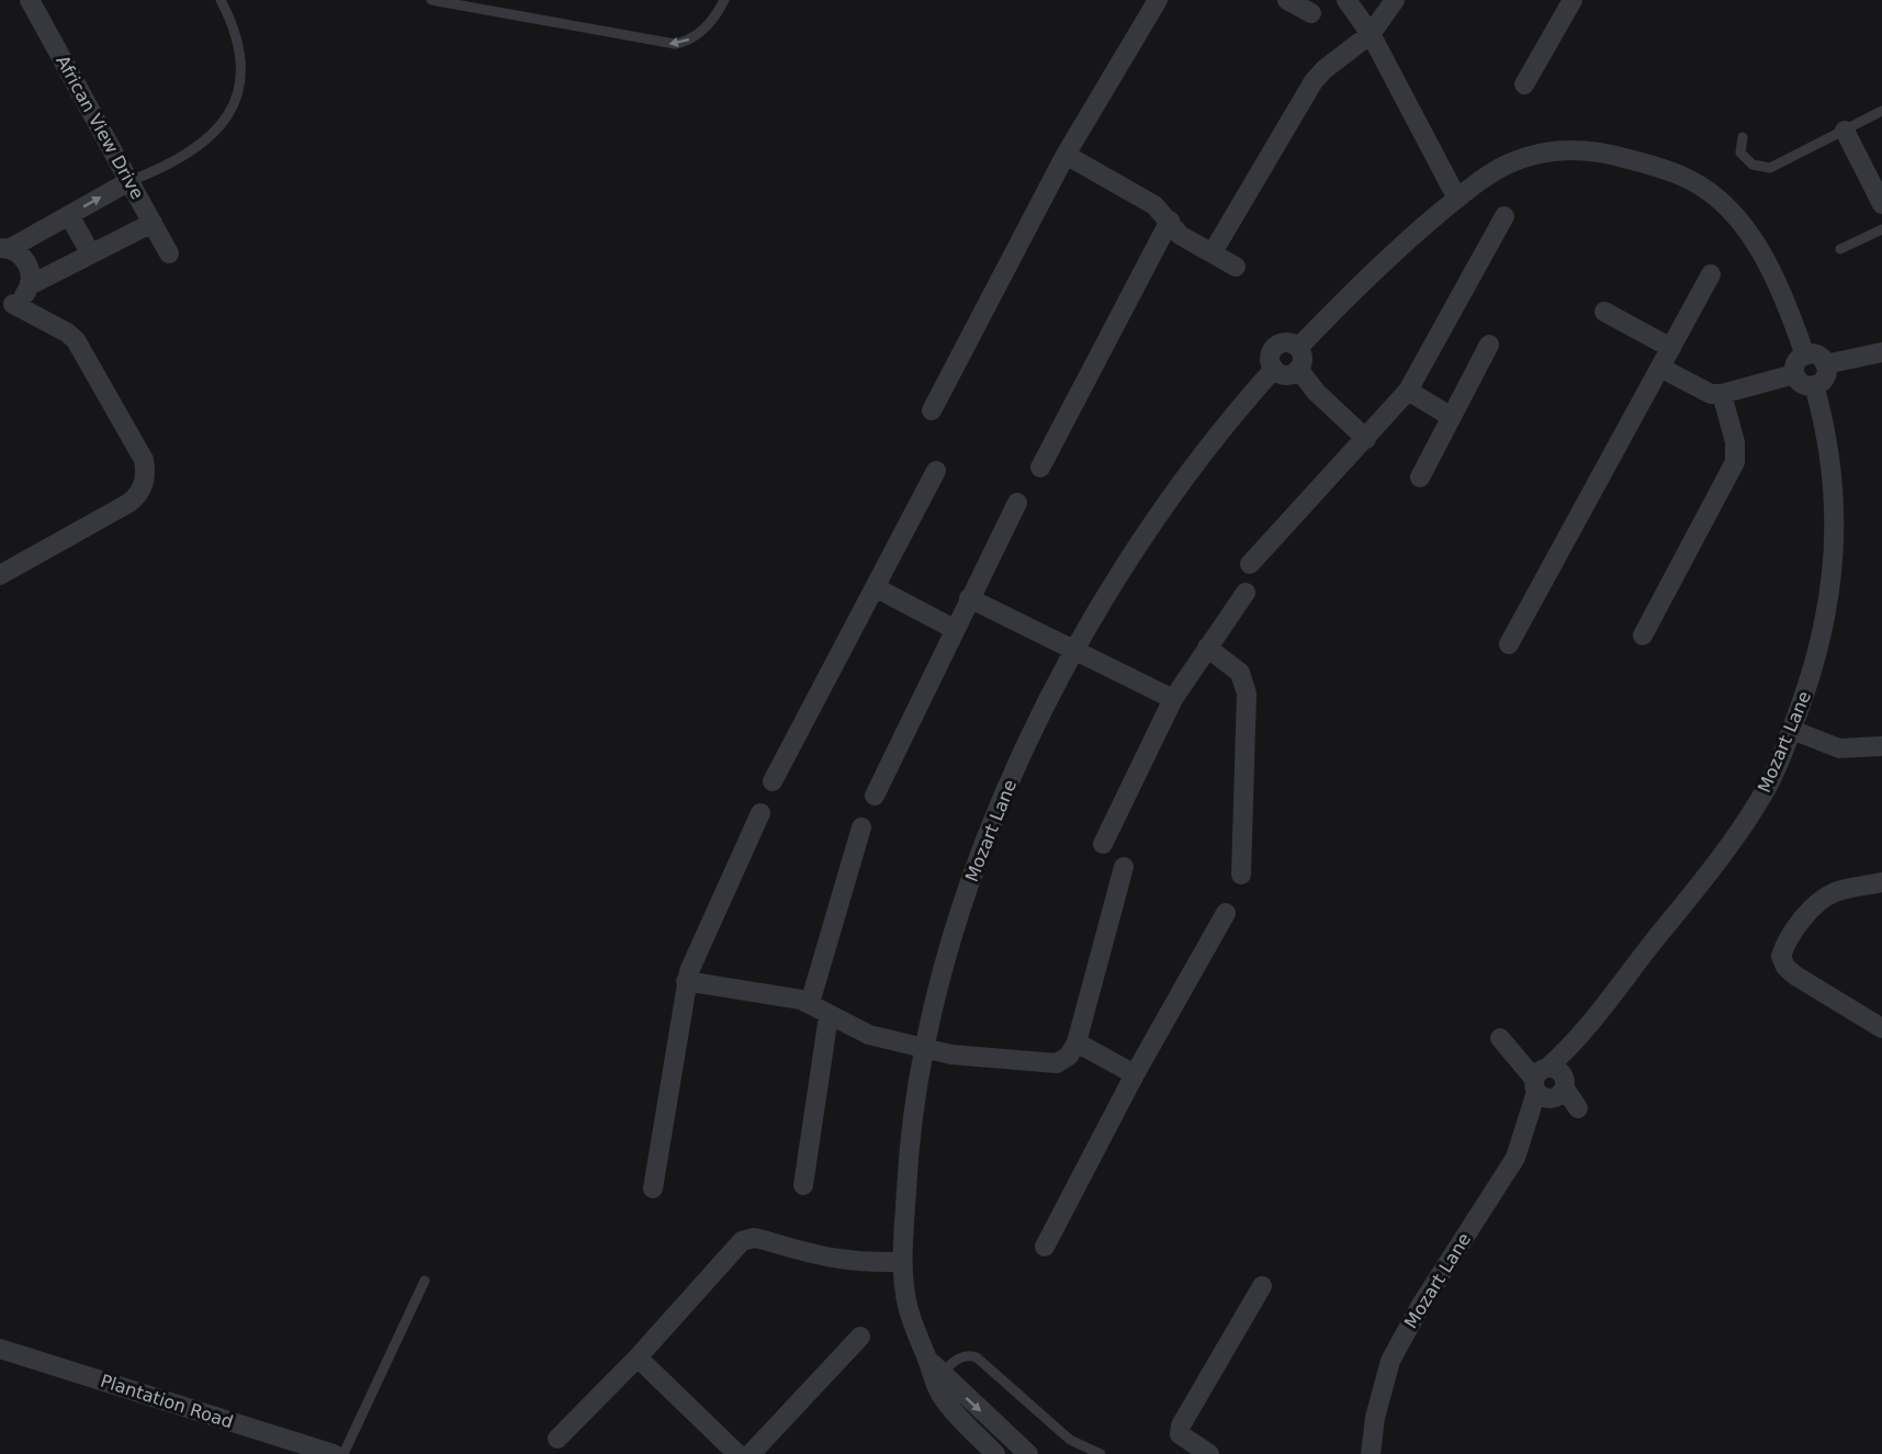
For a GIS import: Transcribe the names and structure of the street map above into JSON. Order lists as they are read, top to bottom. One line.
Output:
{"streets":{"street":["African View Drive","Mozart Lane","Plantation Road"]}}
